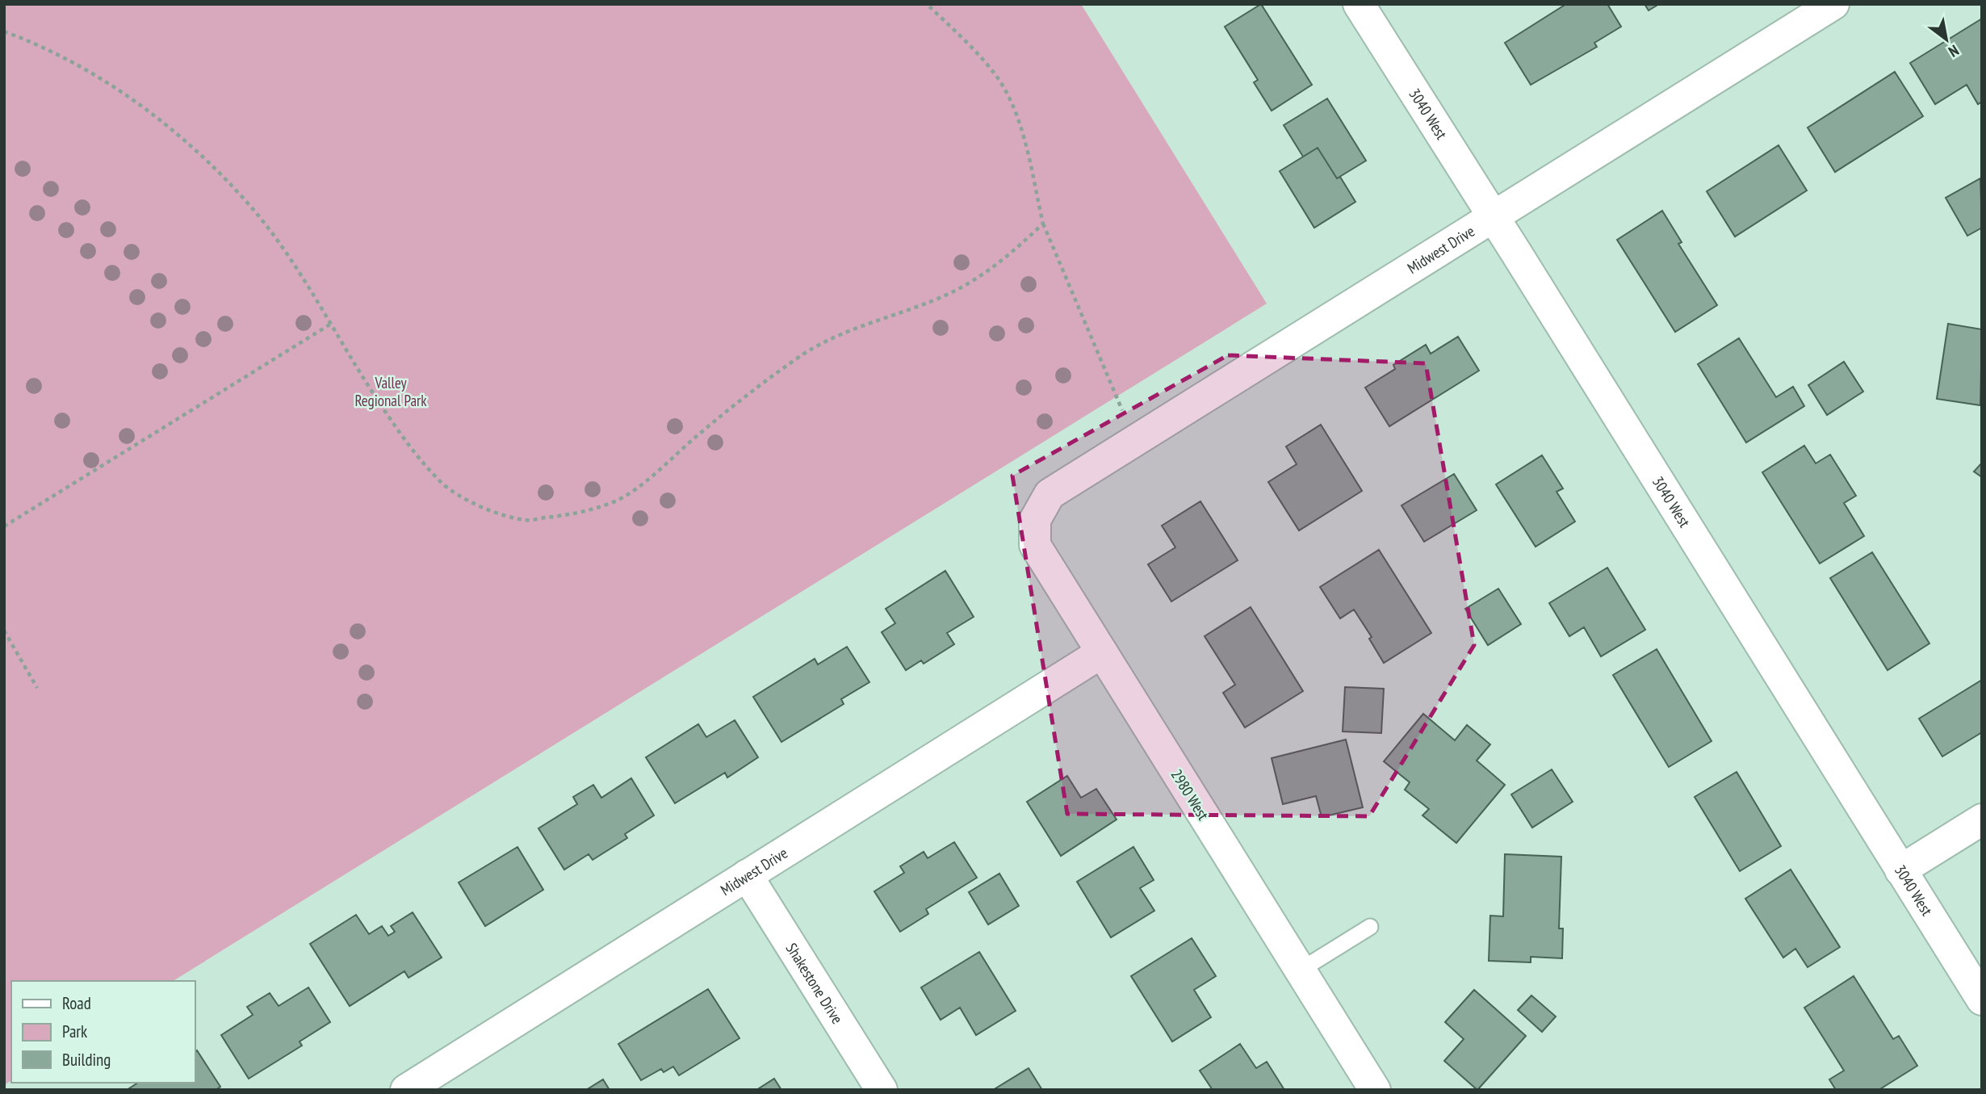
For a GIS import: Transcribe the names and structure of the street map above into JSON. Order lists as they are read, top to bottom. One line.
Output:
{"streets":{"street":["3040 West","Midwest Drive","2980 West","Shakestone Drive"]},"crossings":[["3040 West","Midwest Drive"],["Midwest Drive","2980 West"],["Midwest Drive","Shakestone Drive"]],"parks":["Valley Regional Park"],"legend":["Road","Park","Building"],"north":"bottom right"}
